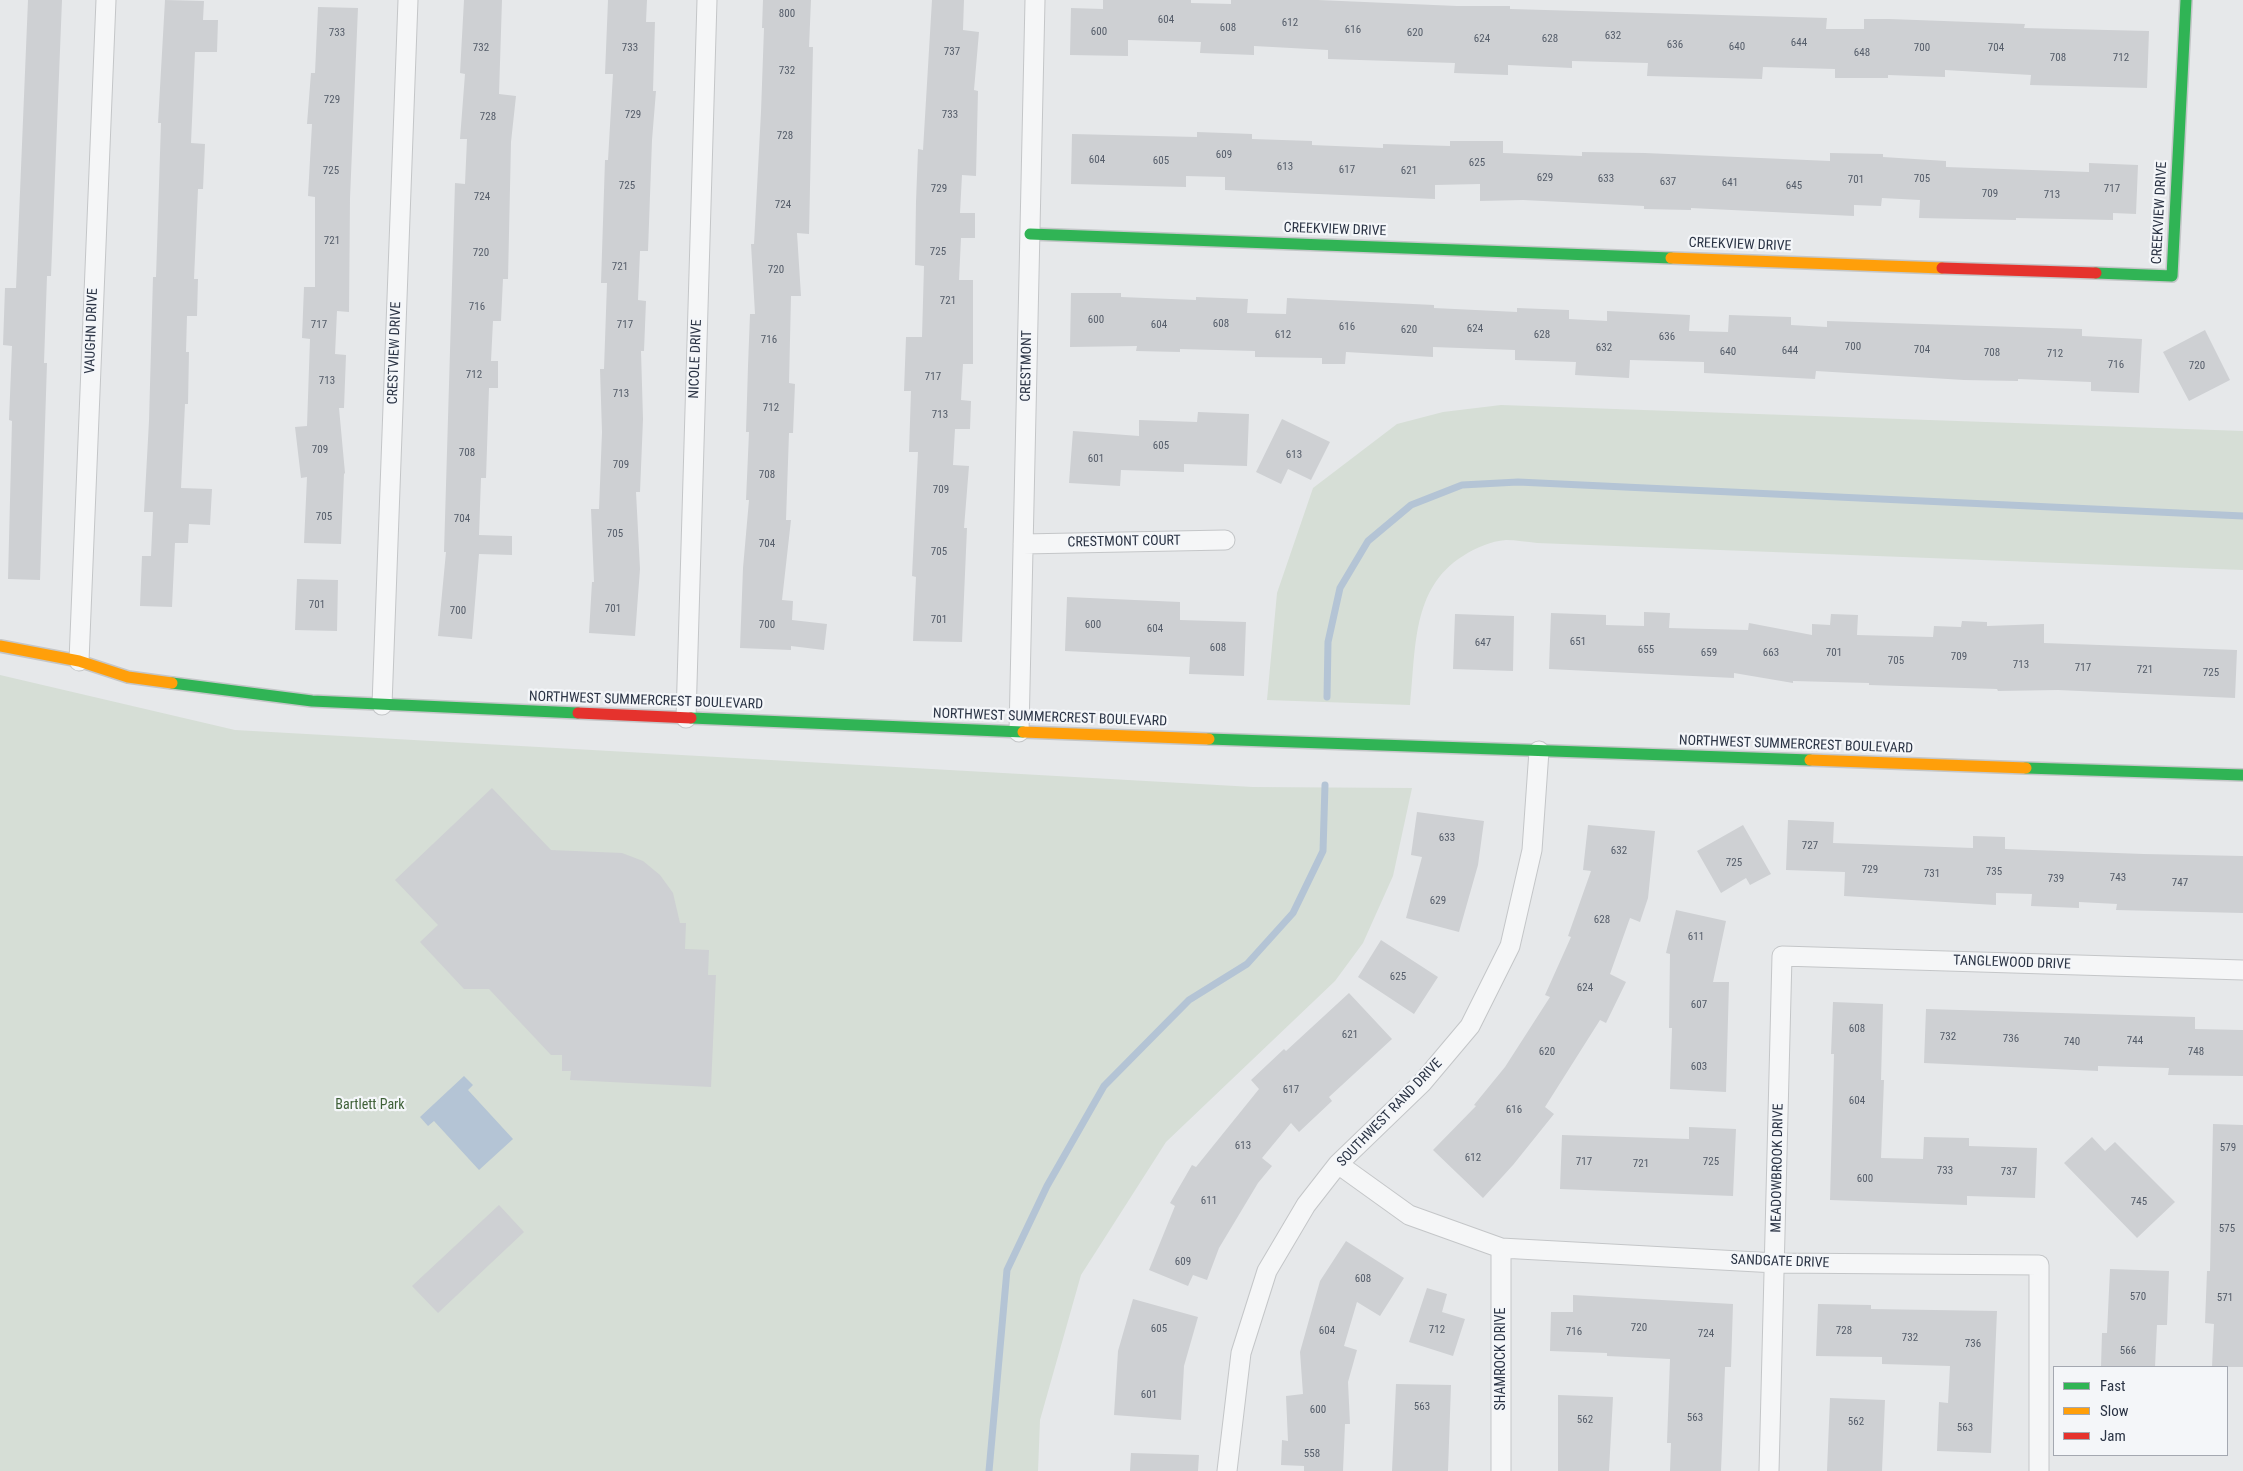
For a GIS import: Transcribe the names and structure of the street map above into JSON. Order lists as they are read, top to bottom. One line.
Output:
{"streets":{"street":["CREEKVIEW DRIVE","VAUGHN DRIVE","CRESTVIEW DRIVE","NICOLE DRIVE","CRESTMONT","CRESTMONT COURT","NORTHWEST SUMMERCREST BOULEVARD","TANGLEWOOD DRIVE","SOUTHWEST RAND DRIVE","MEADOWBROOK DRIVE","SANDGATE DRIVE","SHAMROCK DRIVE"]},"crossings":[["CREEKVIEW DRIVE","CRESTMONT"],["VAUGHN DRIVE","NORTHWEST SUMMERCREST BOULEVARD"],["CRESTVIEW DRIVE","NORTHWEST SUMMERCREST BOULEVARD"],["NICOLE DRIVE","NORTHWEST SUMMERCREST BOULEVARD"],["CRESTMONT","CRESTMONT COURT"],["CRESTMONT","NORTHWEST SUMMERCREST BOULEVARD"],["NORTHWEST SUMMERCREST BOULEVARD","SOUTHWEST RAND DRIVE"],["TANGLEWOOD DRIVE","MEADOWBROOK DRIVE"],["SOUTHWEST RAND DRIVE","SANDGATE DRIVE"],["MEADOWBROOK DRIVE","SANDGATE DRIVE"],["SANDGATE DRIVE","SHAMROCK DRIVE"]],"parks":["Bartlett Park"],"house_numbers":["800","604","612","608","616","600","733","620","632","624","628","644","636","640","732","733","700","704","737","648","708","712","732","729","729","733","728","728","609","604","605","625","613","617","725","621","629","633","705","701","637","641","725","645","729","717","709","713","724","724","721","725","720","721","720","721","716","600","608","717","717","604","616","624","620","612","628","636","716","700","632","704","644","640","708","712","716","720","712","717","713","713","712","713","605","709","708","613","601","709","708","709","705","704","705","704","705","701","701","700","701","700","600","604","651","647","608","655","659","663","701","709","705","713","717","721","725","633","727","632","725","729","735","731","743","739","747","629","628","611","625","624","607","608","621","732","736","744","740","620","748","603","617","604","616","613","579","612","717","725","721","733","737","600","611","745","575","609","608","570","571","720","605","712","604","728","716","724","732","736","566","601","563","600","563","562","562","563","558"],"legend":["Fast","Slow","Jam"]}
